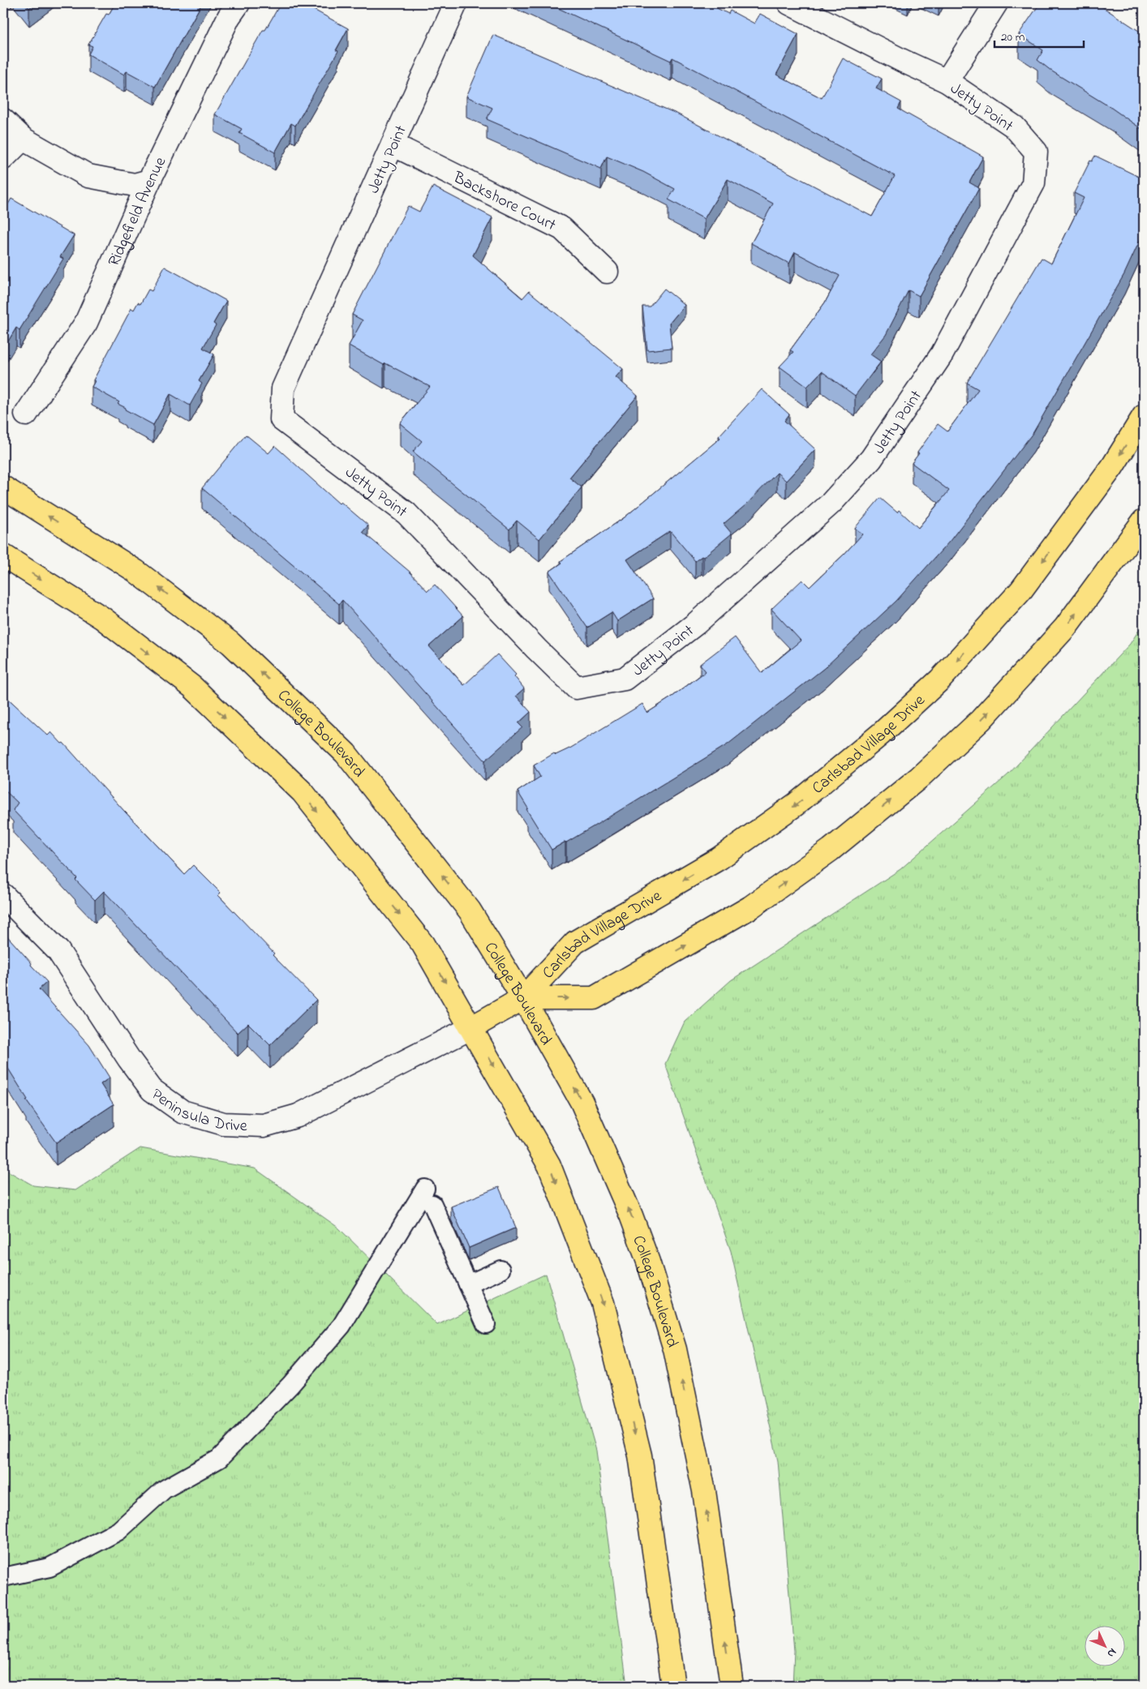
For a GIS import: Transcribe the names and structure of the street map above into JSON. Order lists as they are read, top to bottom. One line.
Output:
{"streets":{"main road":["College Boulevard","Carlsbad Village Drive"],"street":["Jetty Point","Backshore Court","Ridgefield Avenue","Peninsula Drive"]},"crossings":[["Jetty Point","Backshore Court"],["College Boulevard","Carlsbad Village Drive"],["Carlsbad Village Drive","Peninsula Drive"]],"scale_bar":"20 m","north":"bottom right"}
